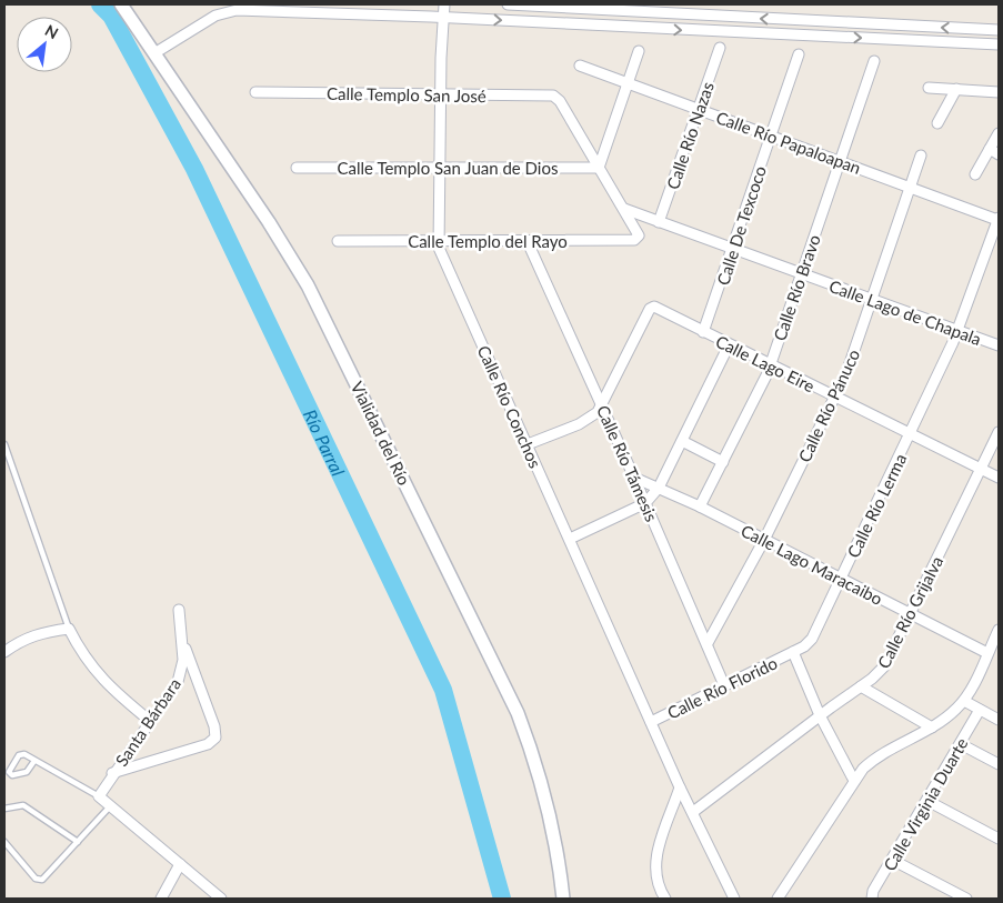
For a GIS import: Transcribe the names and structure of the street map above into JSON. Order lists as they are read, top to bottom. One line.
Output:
{"streets":{"main road":["Vialidad del Río"],"street":["Calle Templo San José","Calle Río Nazas","Calle Río Papaloapan","Calle Templo San Juan de Dios","Calle De Texcoco","Calle Templo del Rayo","Calle Río Bravo","Calle Lago de Chapala","Calle Lago Eire","Calle Río Pánuco","Calle Río Conchos","Calle Río Támesis","Calle Río Lerma","Calle Lago Maracaibo","Calle Río Grijalva","Calle Río Florido","Santa Bárbara","Calle Virginia Duarte"]},"crossings":[["Calle Templo San José","Calle Templo San Juan de Dios"],["Calle Templo San José","Calle Río Conchos"],["Calle Río Nazas","Calle Río Papaloapan"],["Calle Río Nazas","Calle Lago de Chapala"],["Calle Río Papaloapan","Calle De Texcoco"],["Calle Río Papaloapan","Calle Río Bravo"],["Calle Río Papaloapan","Calle Río Pánuco"],["Calle Río Papaloapan","Calle Río Lerma"],["Calle Templo San Juan de Dios","Calle Río Conchos"],["Calle De Texcoco","Calle Lago de Chapala"],["Calle De Texcoco","Calle Lago Eire"],["Calle Templo del Rayo","Calle Lago de Chapala"],["Calle Templo del Rayo","Calle Río Conchos"],["Calle Templo del Rayo","Calle Río Támesis"],["Calle Río Bravo","Calle Lago de Chapala"],["Calle Río Bravo","Calle Lago Eire"],["Calle Río Bravo","Calle Lago Maracaibo"],["Calle Lago de Chapala","Calle Río Pánuco"],["Calle Lago de Chapala","Calle Río Lerma"],["Calle Lago Eire","Calle Río Pánuco"],["Calle Lago Eire","Calle Río Támesis"],["Calle Lago Eire","Calle Río Lerma"],["Calle Lago Eire","Calle Río Grijalva"],["Calle Río Pánuco","Calle Río Támesis"],["Calle Río Pánuco","Calle Lago Maracaibo"],["Calle Río Conchos","Calle Río Grijalva"],["Calle Río Conchos","Calle Río Florido"],["Calle Río Támesis","Calle Lago Maracaibo"],["Calle Río Támesis","Calle Río Florido"],["Calle Río Lerma","Calle Lago Maracaibo"],["Calle Río Lerma","Calle Río Florido"],["Calle Lago Maracaibo","Calle Río Grijalva"]],"water":["Río Parral"],"north":"top right"}
